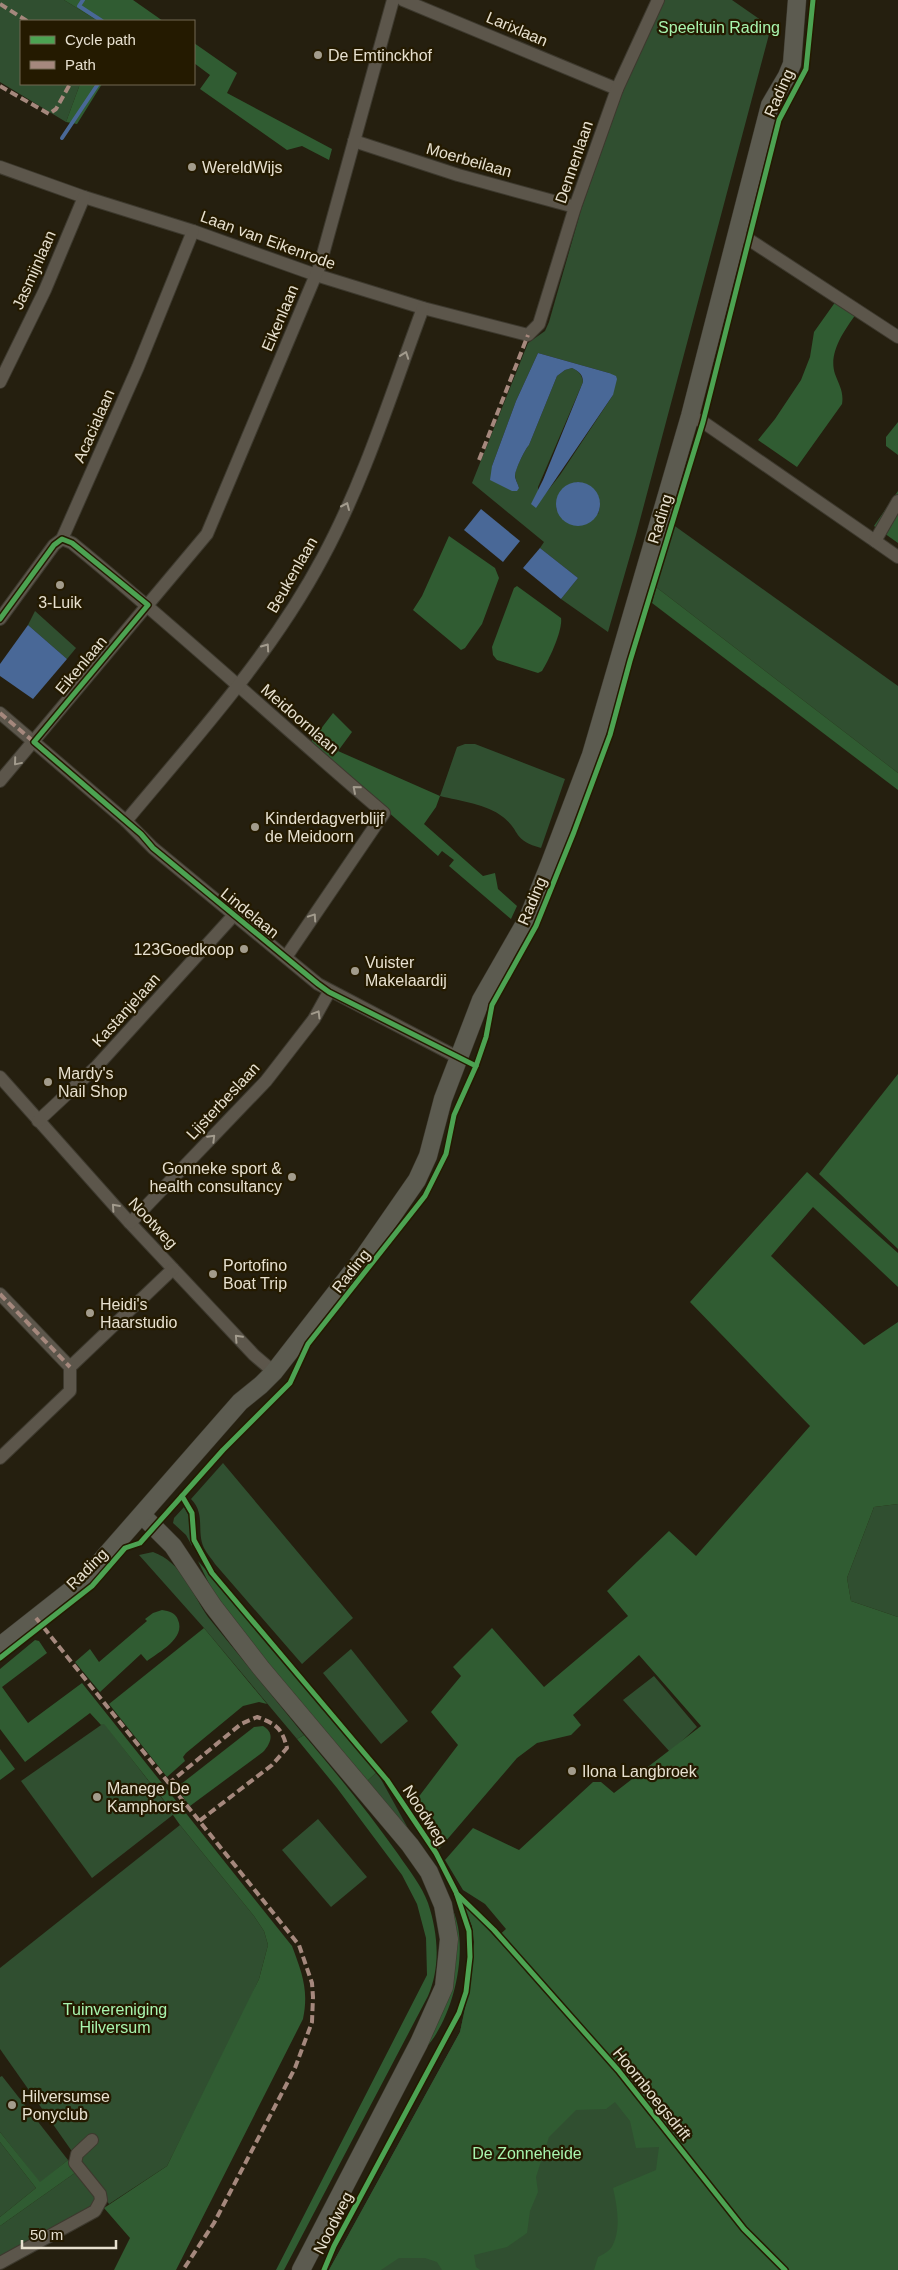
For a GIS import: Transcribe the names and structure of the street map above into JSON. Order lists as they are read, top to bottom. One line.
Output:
{"streets":{"main road":["Rading","Noodweg"],"street":["Larixlaan","Moerbeilaan","Dennenlaan","Laan van Eikenrode","Jasmijnlaan","Eikenlaan","Acacialaan","Beukenlaan","Meidoornlaan","Lindelaan","Kastanjelaan","Lijsterbeslaan","Nootweg"],"cycle path":["Hoornboegsdrift"]},"crossings":[["Larixlaan","Dennenlaan"],["Rading","Lindelaan"],["Rading","Nootweg"],["Rading","Noodweg"],["Moerbeilaan","Dennenlaan"],["Moerbeilaan","Eikenlaan"],["Dennenlaan","Laan van Eikenrode"],["Laan van Eikenrode","Jasmijnlaan"],["Laan van Eikenrode","Eikenlaan"],["Laan van Eikenrode","Acacialaan"],["Laan van Eikenrode","Beukenlaan"],["Eikenlaan","Meidoornlaan"],["Eikenlaan","Lindelaan"],["Acacialaan","Meidoornlaan"],["Beukenlaan","Meidoornlaan"],["Beukenlaan","Lindelaan"],["Meidoornlaan","Lindelaan"],["Lindelaan","Kastanjelaan"],["Lindelaan","Lijsterbeslaan"],["Kastanjelaan","Nootweg"],["Lijsterbeslaan","Nootweg"]],"one_way":["Beukenlaan","Lijsterbeslaan","Nootweg"],"parks":["Speeltuin Rading","Tuinvereniging Hilversum","De Zonneheide"],"places":["De Emtinckhof","WereldWijs","3-Luik","Kinderdagverblijf de Meidoorn","123Goedkoop","Vuister Makelaardij","Mardy's Nail Shop","Gonneke sport & health consultancy","Portofino Boat Trip","Heidi's Haarstudio","Ilona Langbroek","Manege De Kamphorst","Hilversumse Ponyclub"],"legend":["Cycle path","Path"],"scale_bar":"50 m"}
